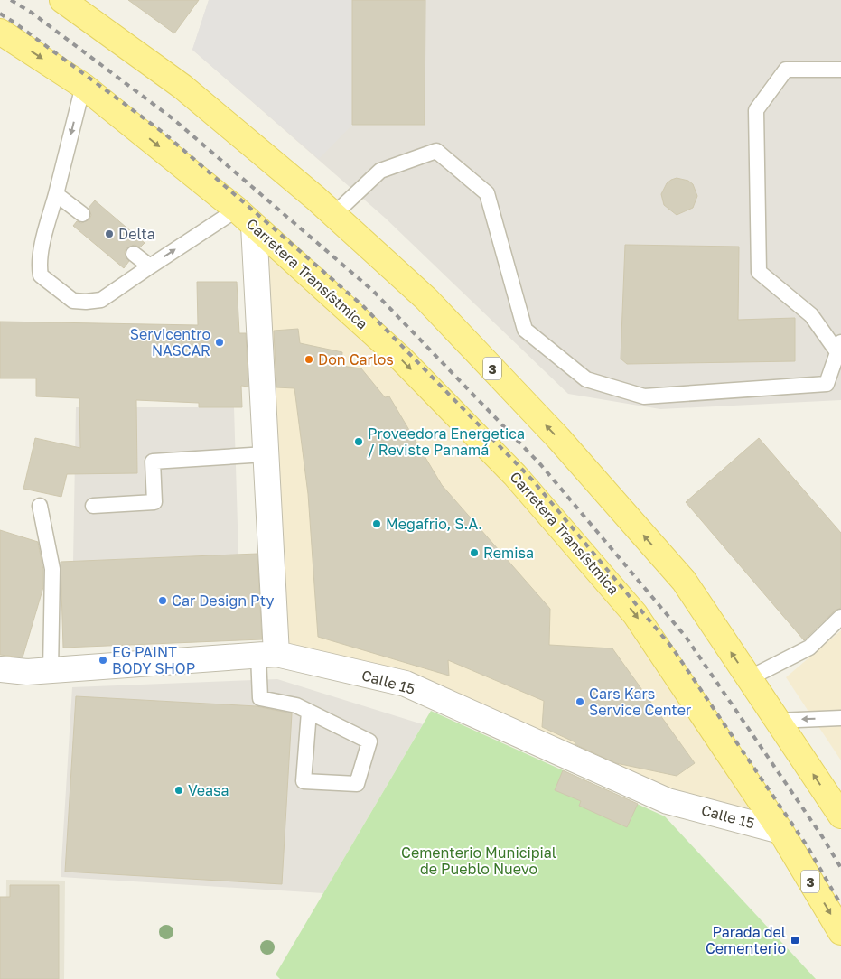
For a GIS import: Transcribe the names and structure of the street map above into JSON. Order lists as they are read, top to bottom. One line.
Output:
{"streets":{"main road":["Carretera Transístmica","3"],"street":["Calle 15"]},"crossings":[["Carretera Transístmica","Calle 15"]],"parks":["Cementerio Municipial de Pueblo Nuevo"],"places":{"other":["Delta","Servicentro NASCAR","Don Carlos","Proveedora Energetica / Reviste Panamá","Megafrio, S.A.","Remisa","Car Design Pty","EG PAINT BODY SHOP","Cars Kars Service Center","Veasa"],"transit":["Parada del Cementerio"]}}
